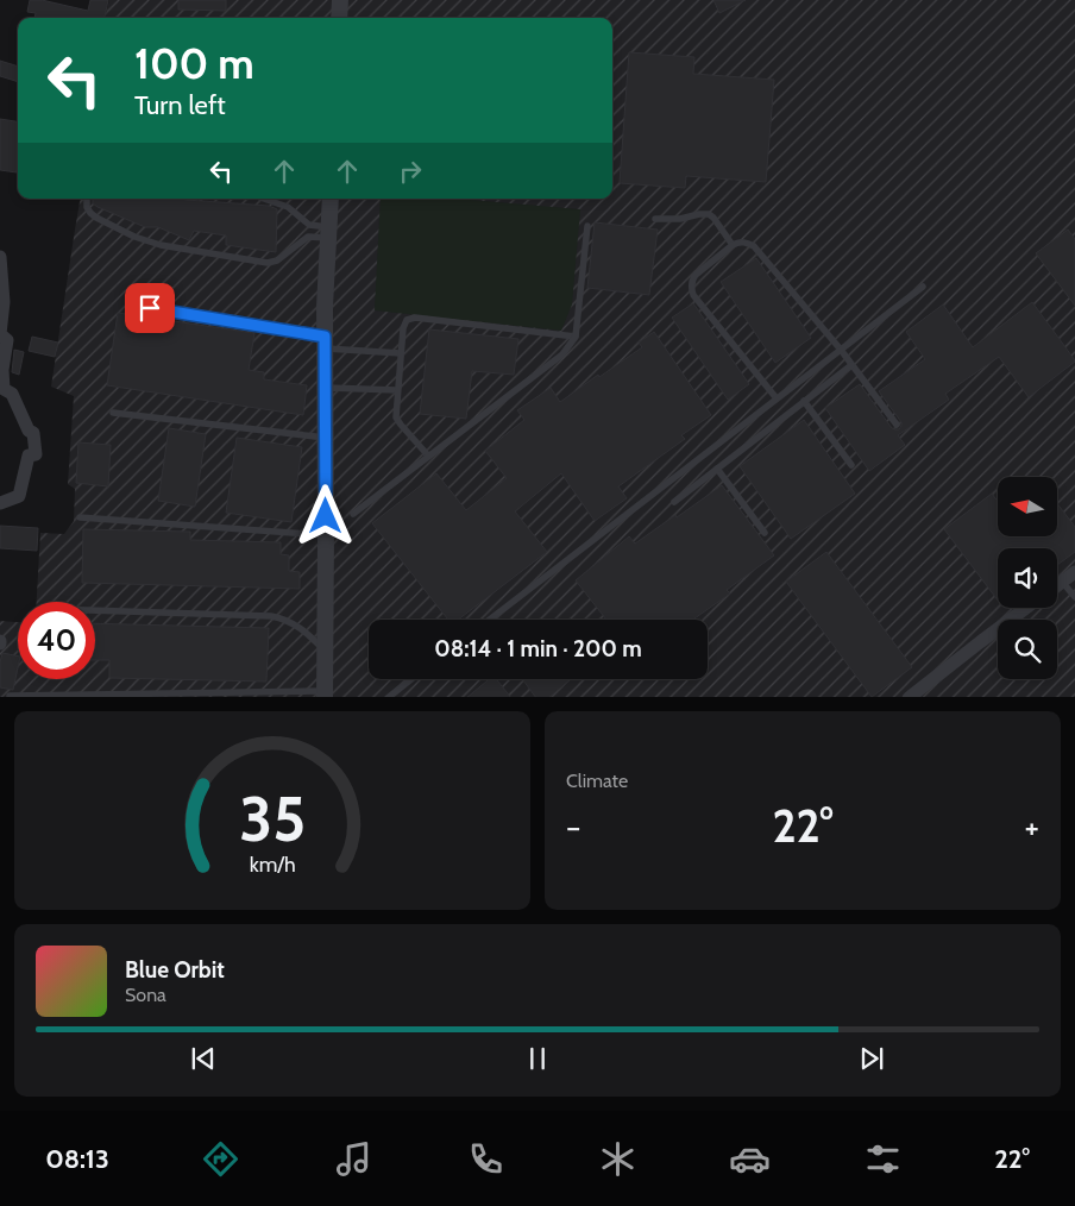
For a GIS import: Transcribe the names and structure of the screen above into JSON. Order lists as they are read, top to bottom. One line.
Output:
{"north":"left","page":{"turn":["100 m","Turn left"],"limit":"40","trip":"08:14 · 1 min · 200 m","tile":"Climate","heat":["−","22°","+"],"song":["Blue Orbit","Sona"],"tabs":["08:13","22°"],"gauge":["35","km/h"]}}
